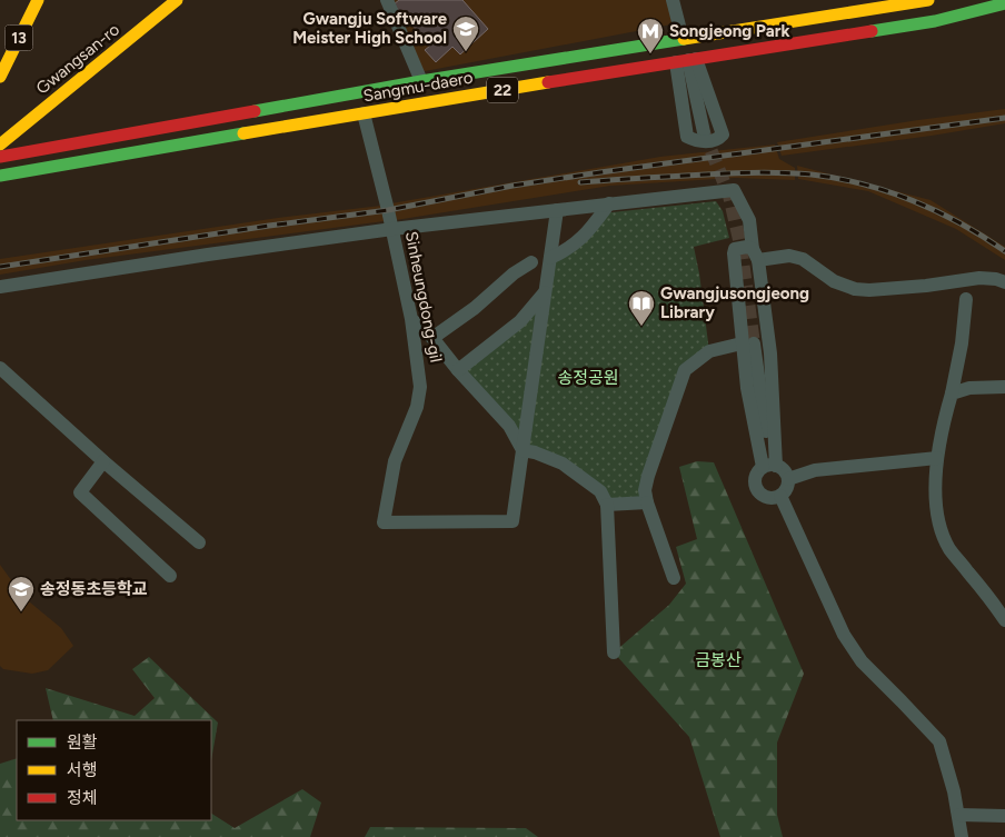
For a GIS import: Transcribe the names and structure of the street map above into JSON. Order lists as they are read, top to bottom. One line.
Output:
{"streets":{"main road":["13","Gwangsan-ro","Sangmu-daero","22"],"street":["Sinheungdong-gil"]},"crossings":[["Sangmu-daero","Sinheungdong-gil"]],"parks":["송정공원","금봉산"],"places":{"school or university":["Gwangju Software Meister High School","송정동초등학교"],"metro station":["Songjeong Park"],"library":["Gwangjusongjeong Library"]},"legend":["원활","서행","정체"]}
